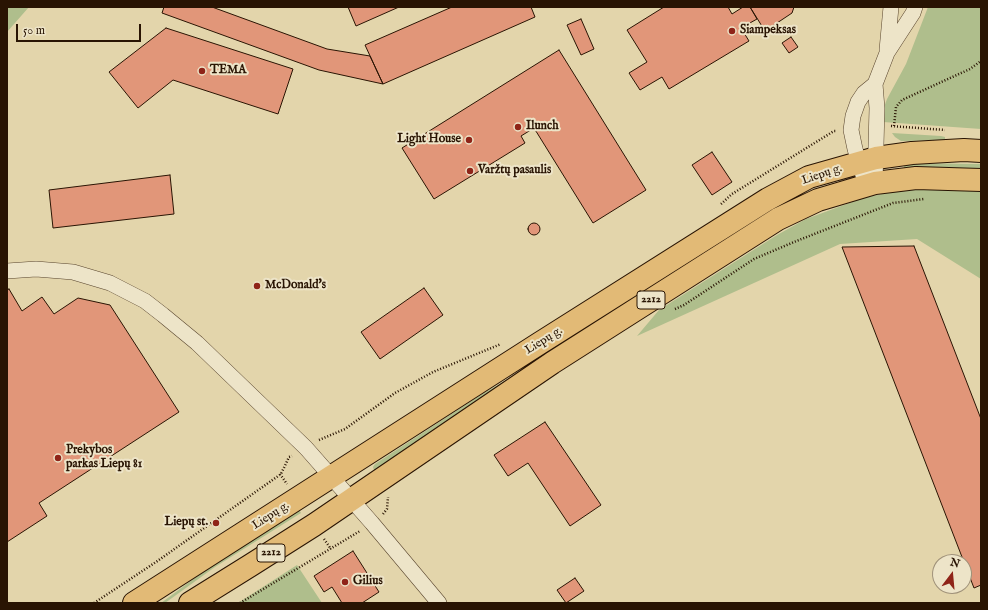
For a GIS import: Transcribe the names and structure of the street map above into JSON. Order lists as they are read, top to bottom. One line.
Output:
{"streets":{"main road":["Liepų g.","2212"]},"places":["Siampeksas","TEMA","Ilunch","Light House","Varžtų pasaulis","McDonald's","Prekybos parkas Liepų 81","Liepų st.","Gilius"],"scale_bar":"50 m","north":"top"}
